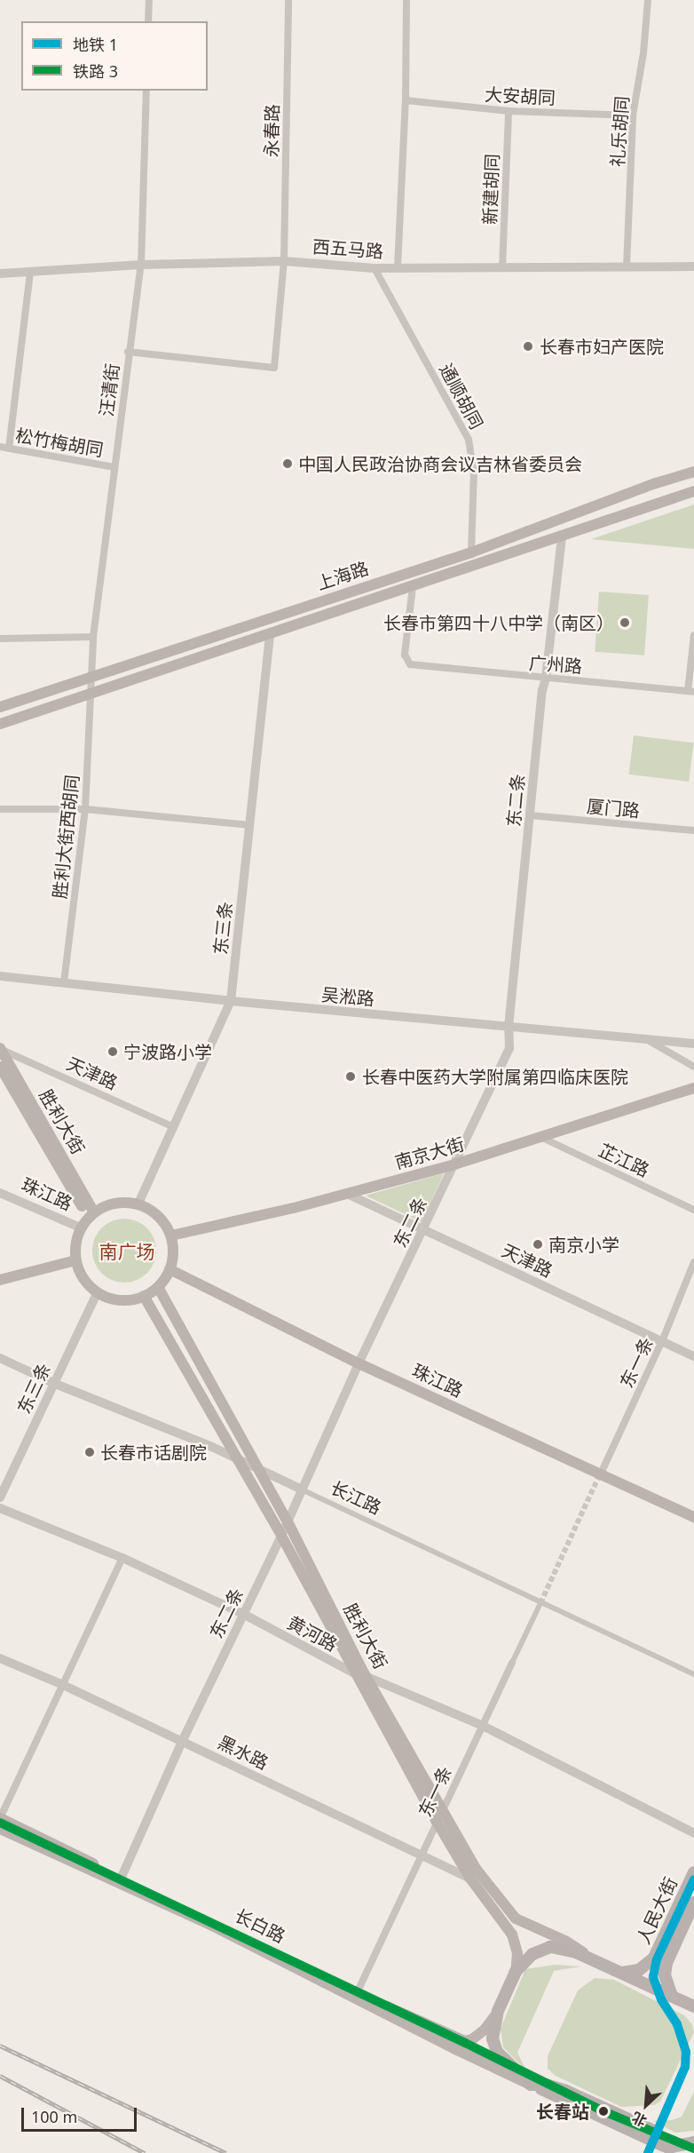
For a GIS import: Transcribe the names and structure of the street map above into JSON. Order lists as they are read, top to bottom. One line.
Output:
{"streets":{"main road":["上海路","胜利大街","南京大街","珠江路","人民大街","长白路"],"street":["大安胡同","永春路","礼乐胡同","新建胡同","西五马路","汪清街","通顺胡同","松竹梅胡同","广州路","东二条","厦门路","胜利大街西胡同","东三条","吴淞路","天津路","芷江路","东一条","长江路","黄河路","黑水路"]},"crossings":[["大安胡同","礼乐胡同"],["大安胡同","新建胡同"],["永春路","西五马路"],["永春路","汪清街"],["礼乐胡同","西五马路"],["新建胡同","西五马路"],["西五马路","汪清街"],["西五马路","通顺胡同"],["汪清街","松竹梅胡同"],["汪清街","上海路"],["汪清街","胜利大街西胡同"],["通顺胡同","上海路"],["上海路","广州路"],["上海路","东二条"],["上海路","胜利大街西胡同"],["上海路","东三条"],["广州路","东二条"],["东二条","厦门路"],["东二条","吴淞路"],["东二条","天津路"],["东二条","胜利大街"],["东二条","南京大街"],["东二条","珠江路"],["东二条","长江路"],["东二条","黄河路"],["东二条","黑水路"],["东二条","长白路"],["胜利大街西胡同","吴淞路"],["东三条","吴淞路"],["东三条","天津路"],["东三条","胜利大街"],["东三条","南京大街"],["东三条","珠江路"],["东三条","长江路"],["天津路","胜利大街"],["天津路","南京大街"],["天津路","东一条"],["胜利大街","南京大街"],["胜利大街","珠江路"],["胜利大街","东一条"],["胜利大街","长江路"],["胜利大街","黄河路"],["胜利大街","黑水路"],["南京大街","芷江路"],["南京大街","珠江路"],["珠江路","东一条"],["东一条","长江路"],["东一条","黄河路"],["东一条","黑水路"],["东一条","长白路"]],"districts":["南广场"],"places":["长春市妇产医院","中国人民政治协商会议吉林省委员会","长春市第四十八中学（南区）","宁波路小学","长春中医药大学附属第四临床医院","南京小学","长春市话剧院","长春站"],"lines":["rail line 3","metro line 1"],"legend":["地铁 1","铁路 3"],"scale_bar":"100 m","north":"bottom left"}
